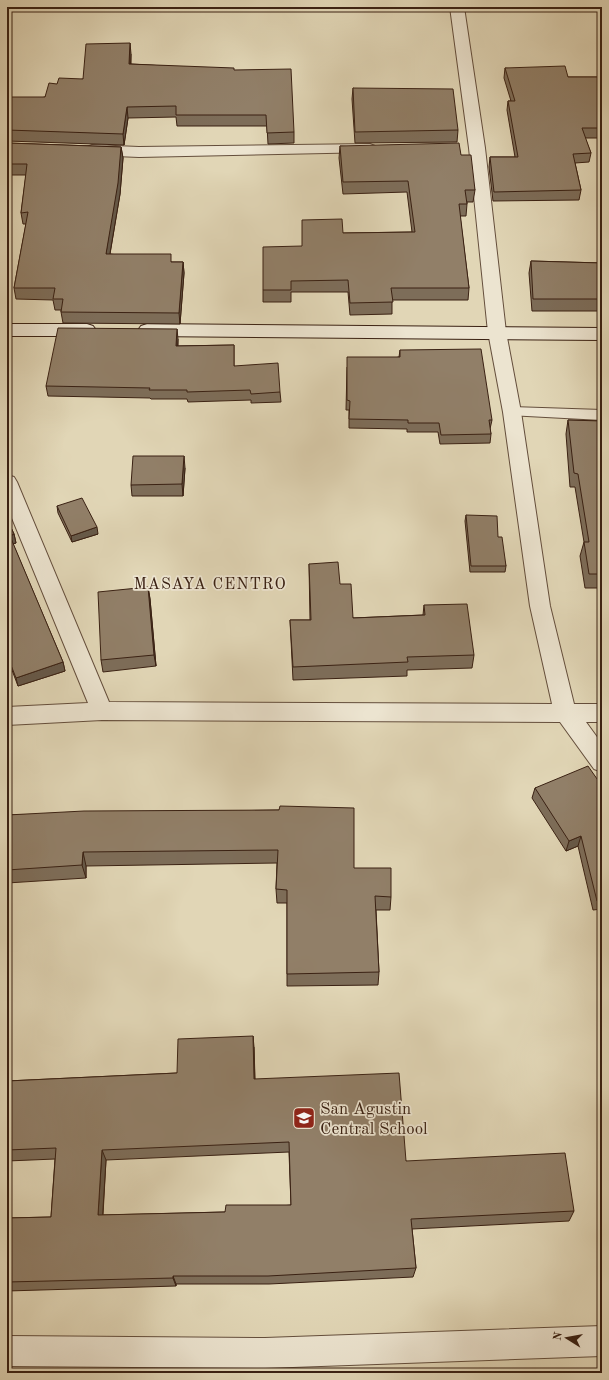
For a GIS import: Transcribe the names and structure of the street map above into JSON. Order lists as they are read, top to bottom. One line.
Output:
{"districts":["MASAYA CENTRO"],"places":{"school or university":["San Agustin Central School"]},"north":"left"}
